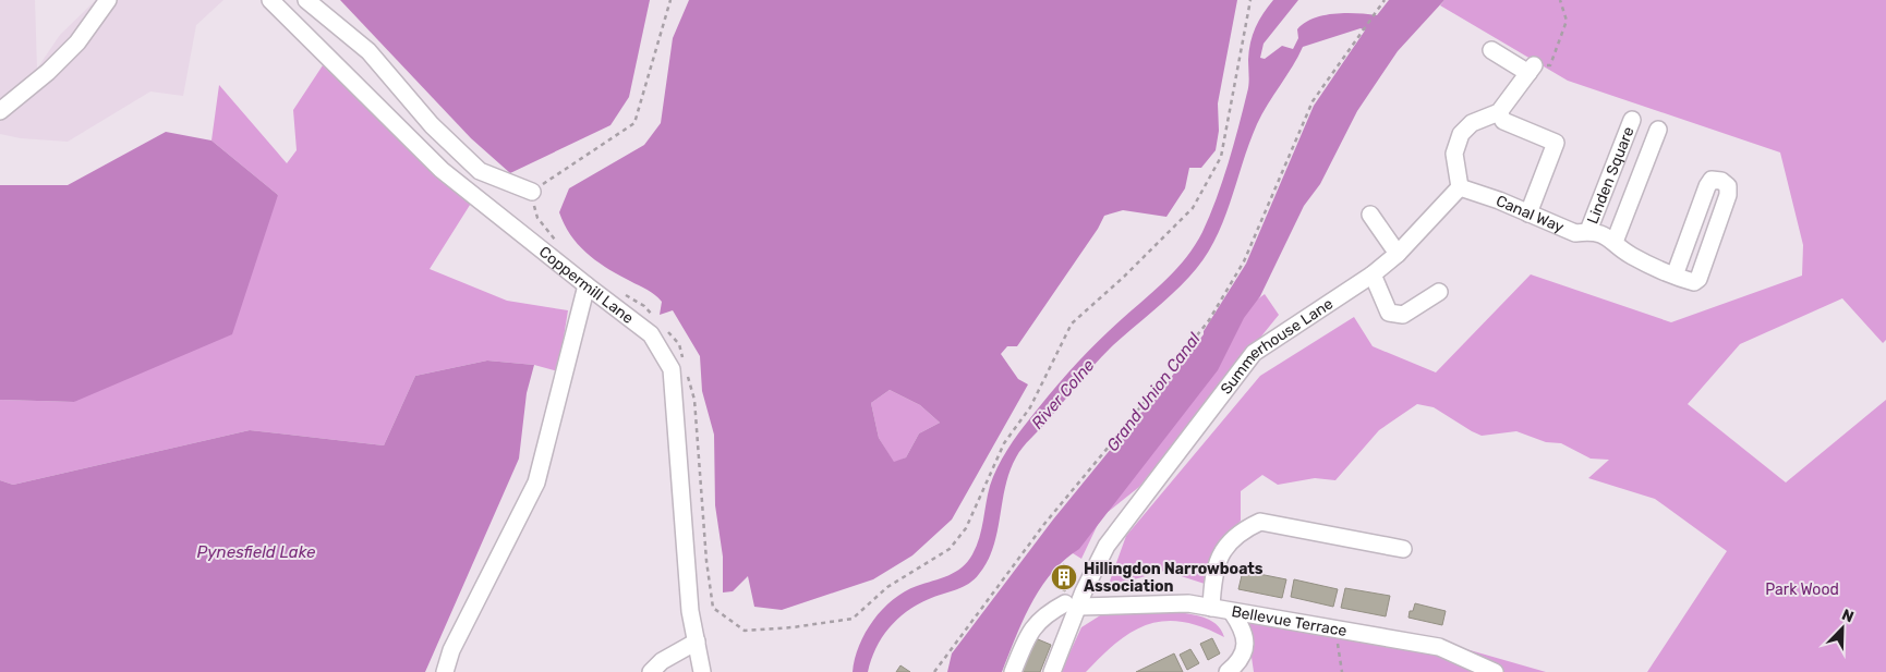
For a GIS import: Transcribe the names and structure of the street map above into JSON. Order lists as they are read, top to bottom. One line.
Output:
{"streets":{"street":["Linden Square","Canal Way","Coppermill Lane","Summerhouse Lane","Bellevue Terrace"]},"crossings":[["Linden Square","Canal Way"],["Canal Way","Summerhouse Lane"],["Summerhouse Lane","Bellevue Terrace"]],"water":["Grand Union Canal","River Colne","Pynesfield Lake"],"parks":["Park Wood"],"places":{"building":["Hillingdon Narrowboats Association"]},"north":"top right"}
